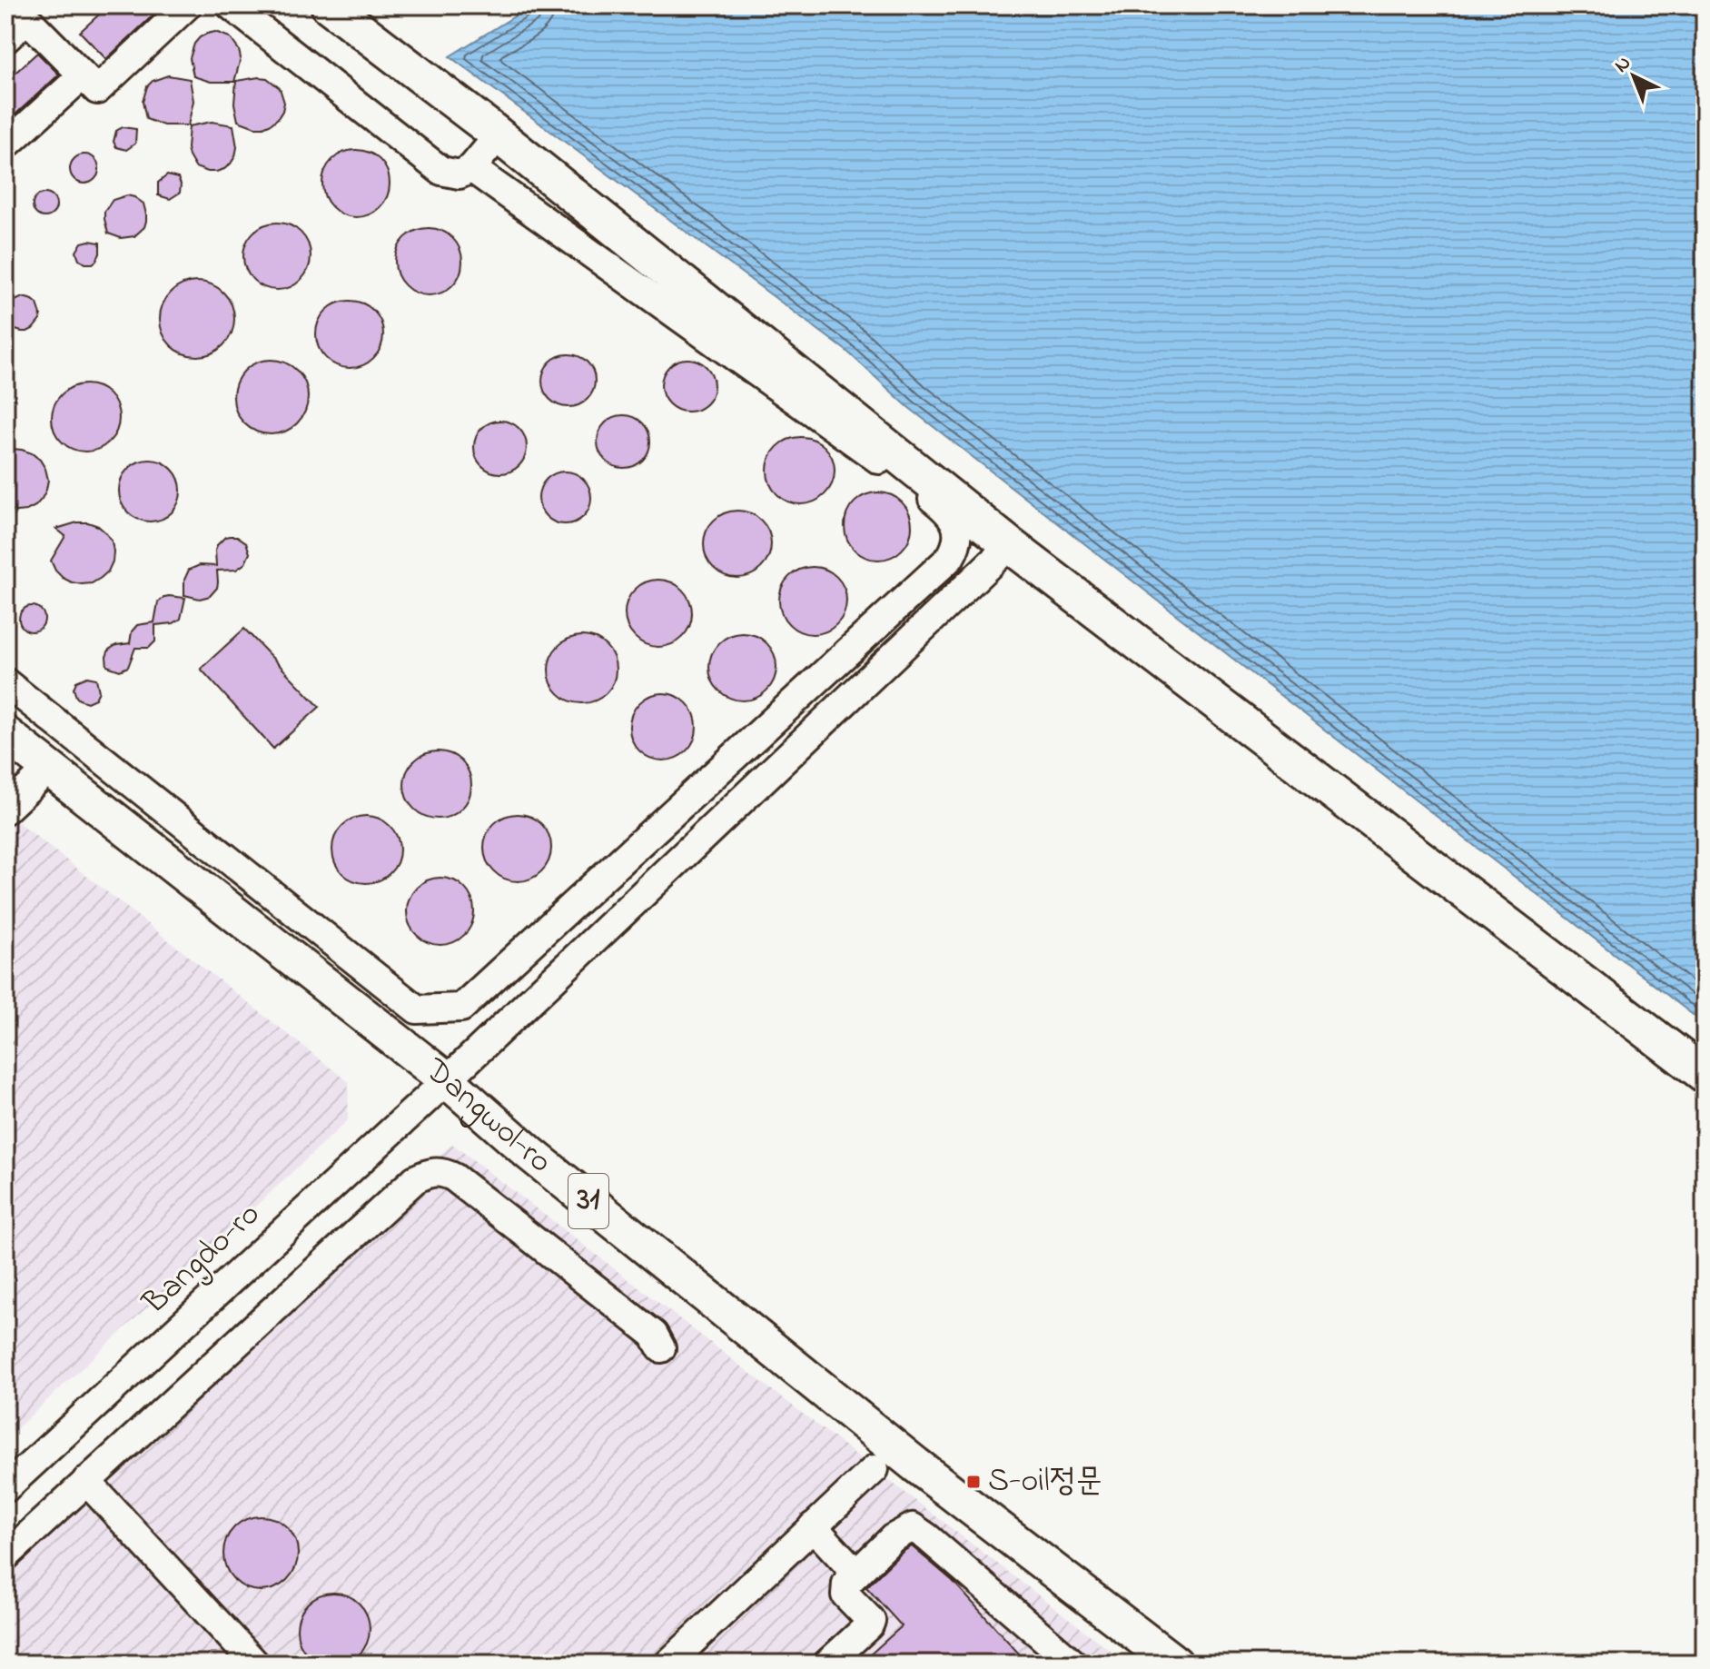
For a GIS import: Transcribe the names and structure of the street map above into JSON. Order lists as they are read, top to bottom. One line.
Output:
{"streets":{"main road":["Dangwol-ro","31"],"street":["Bangdo-ro"]},"crossings":[["Dangwol-ro","Bangdo-ro"]],"places":{"transit":["S-oil정문"]},"north":"top left"}
